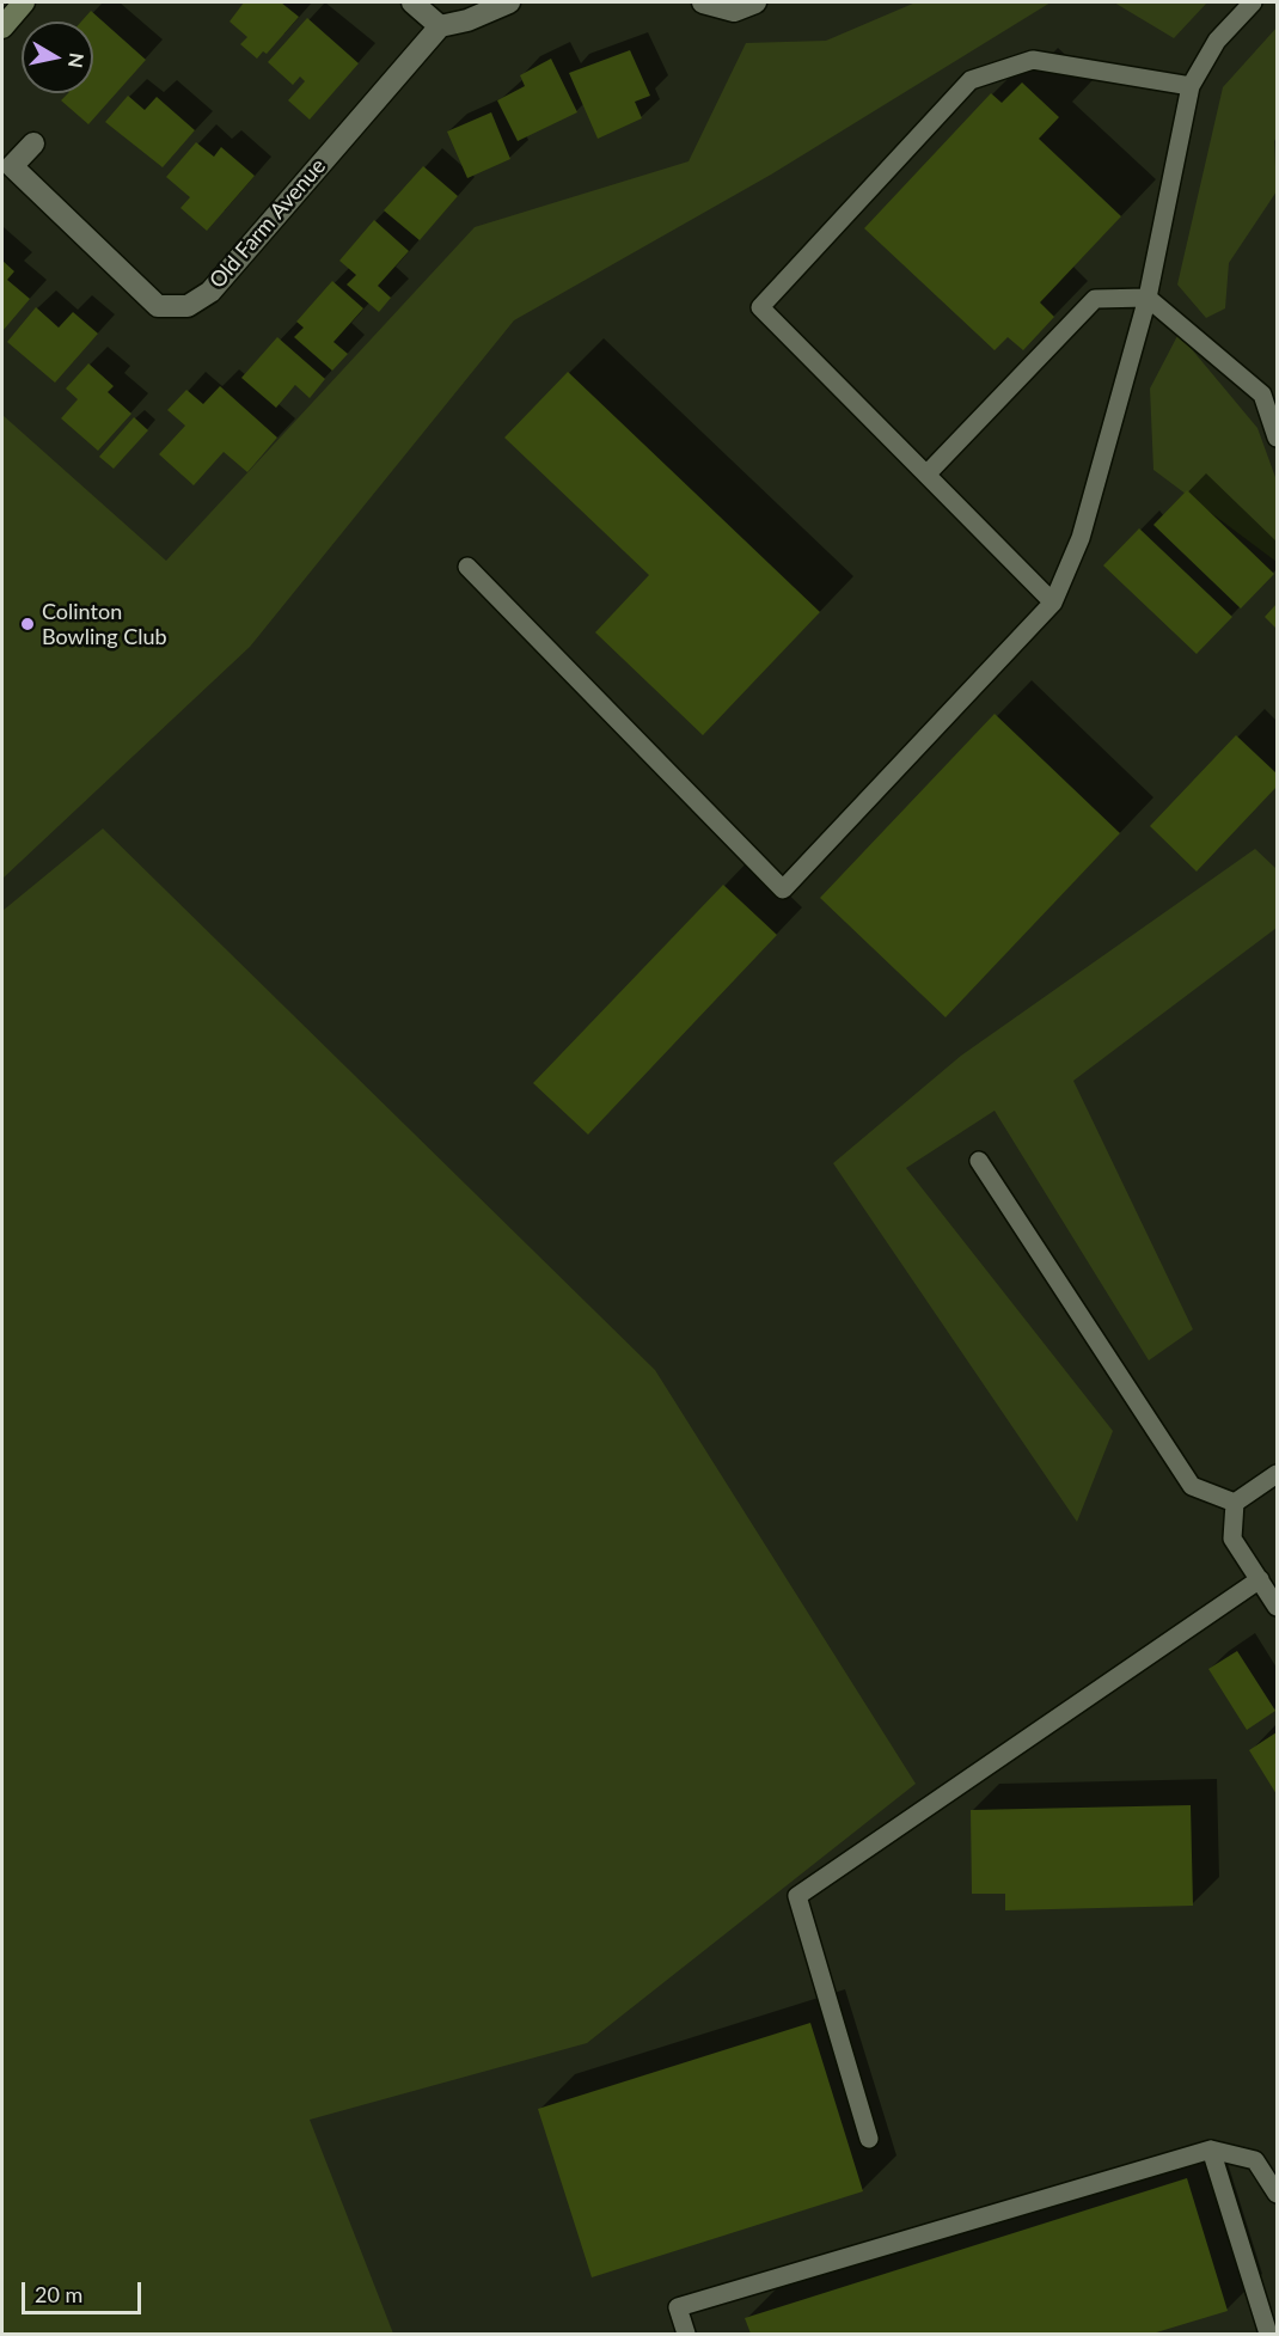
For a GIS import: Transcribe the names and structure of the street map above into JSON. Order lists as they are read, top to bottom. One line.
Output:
{"streets":{"street":["Old Farm Avenue"]},"places":["Colinton Bowling Club"],"scale_bar":"20 m","north":"right"}
